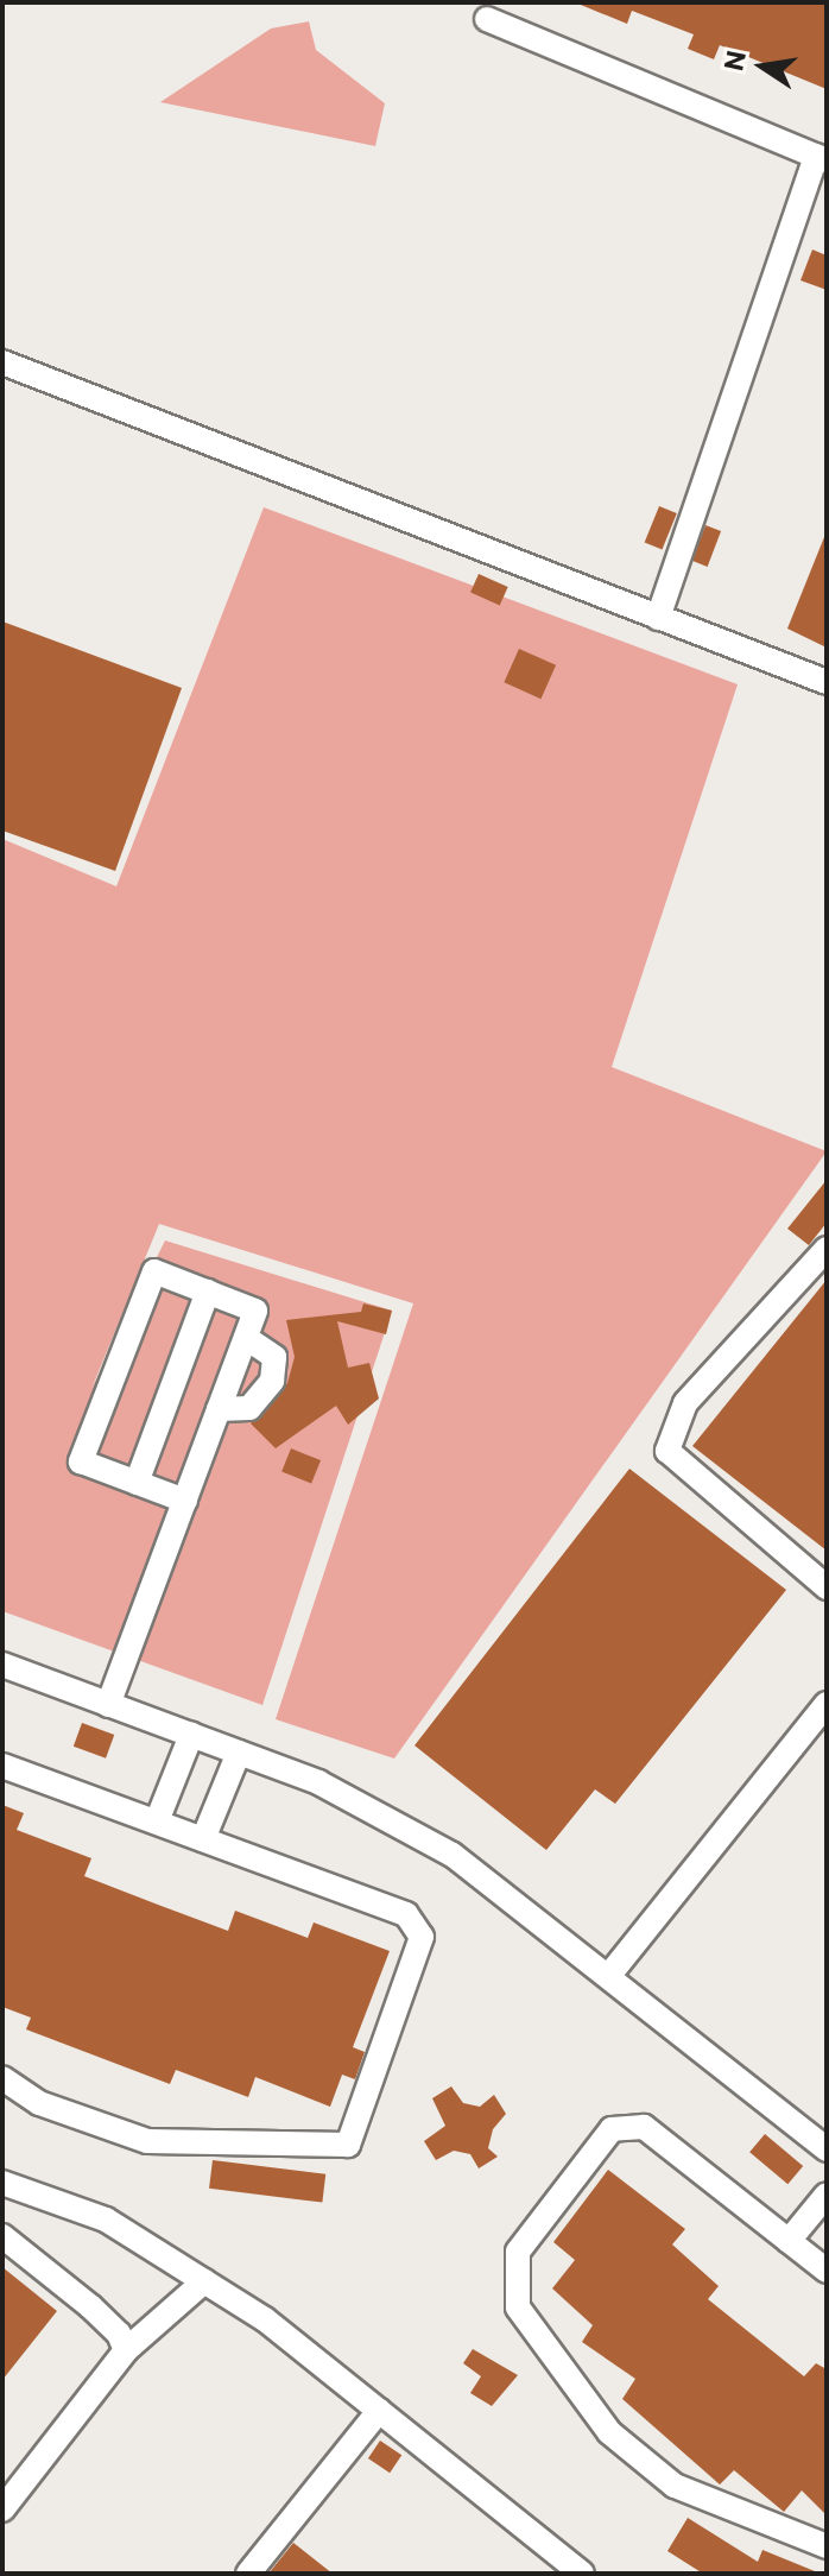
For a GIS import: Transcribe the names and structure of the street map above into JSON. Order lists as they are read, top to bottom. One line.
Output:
{"north":"left"}
